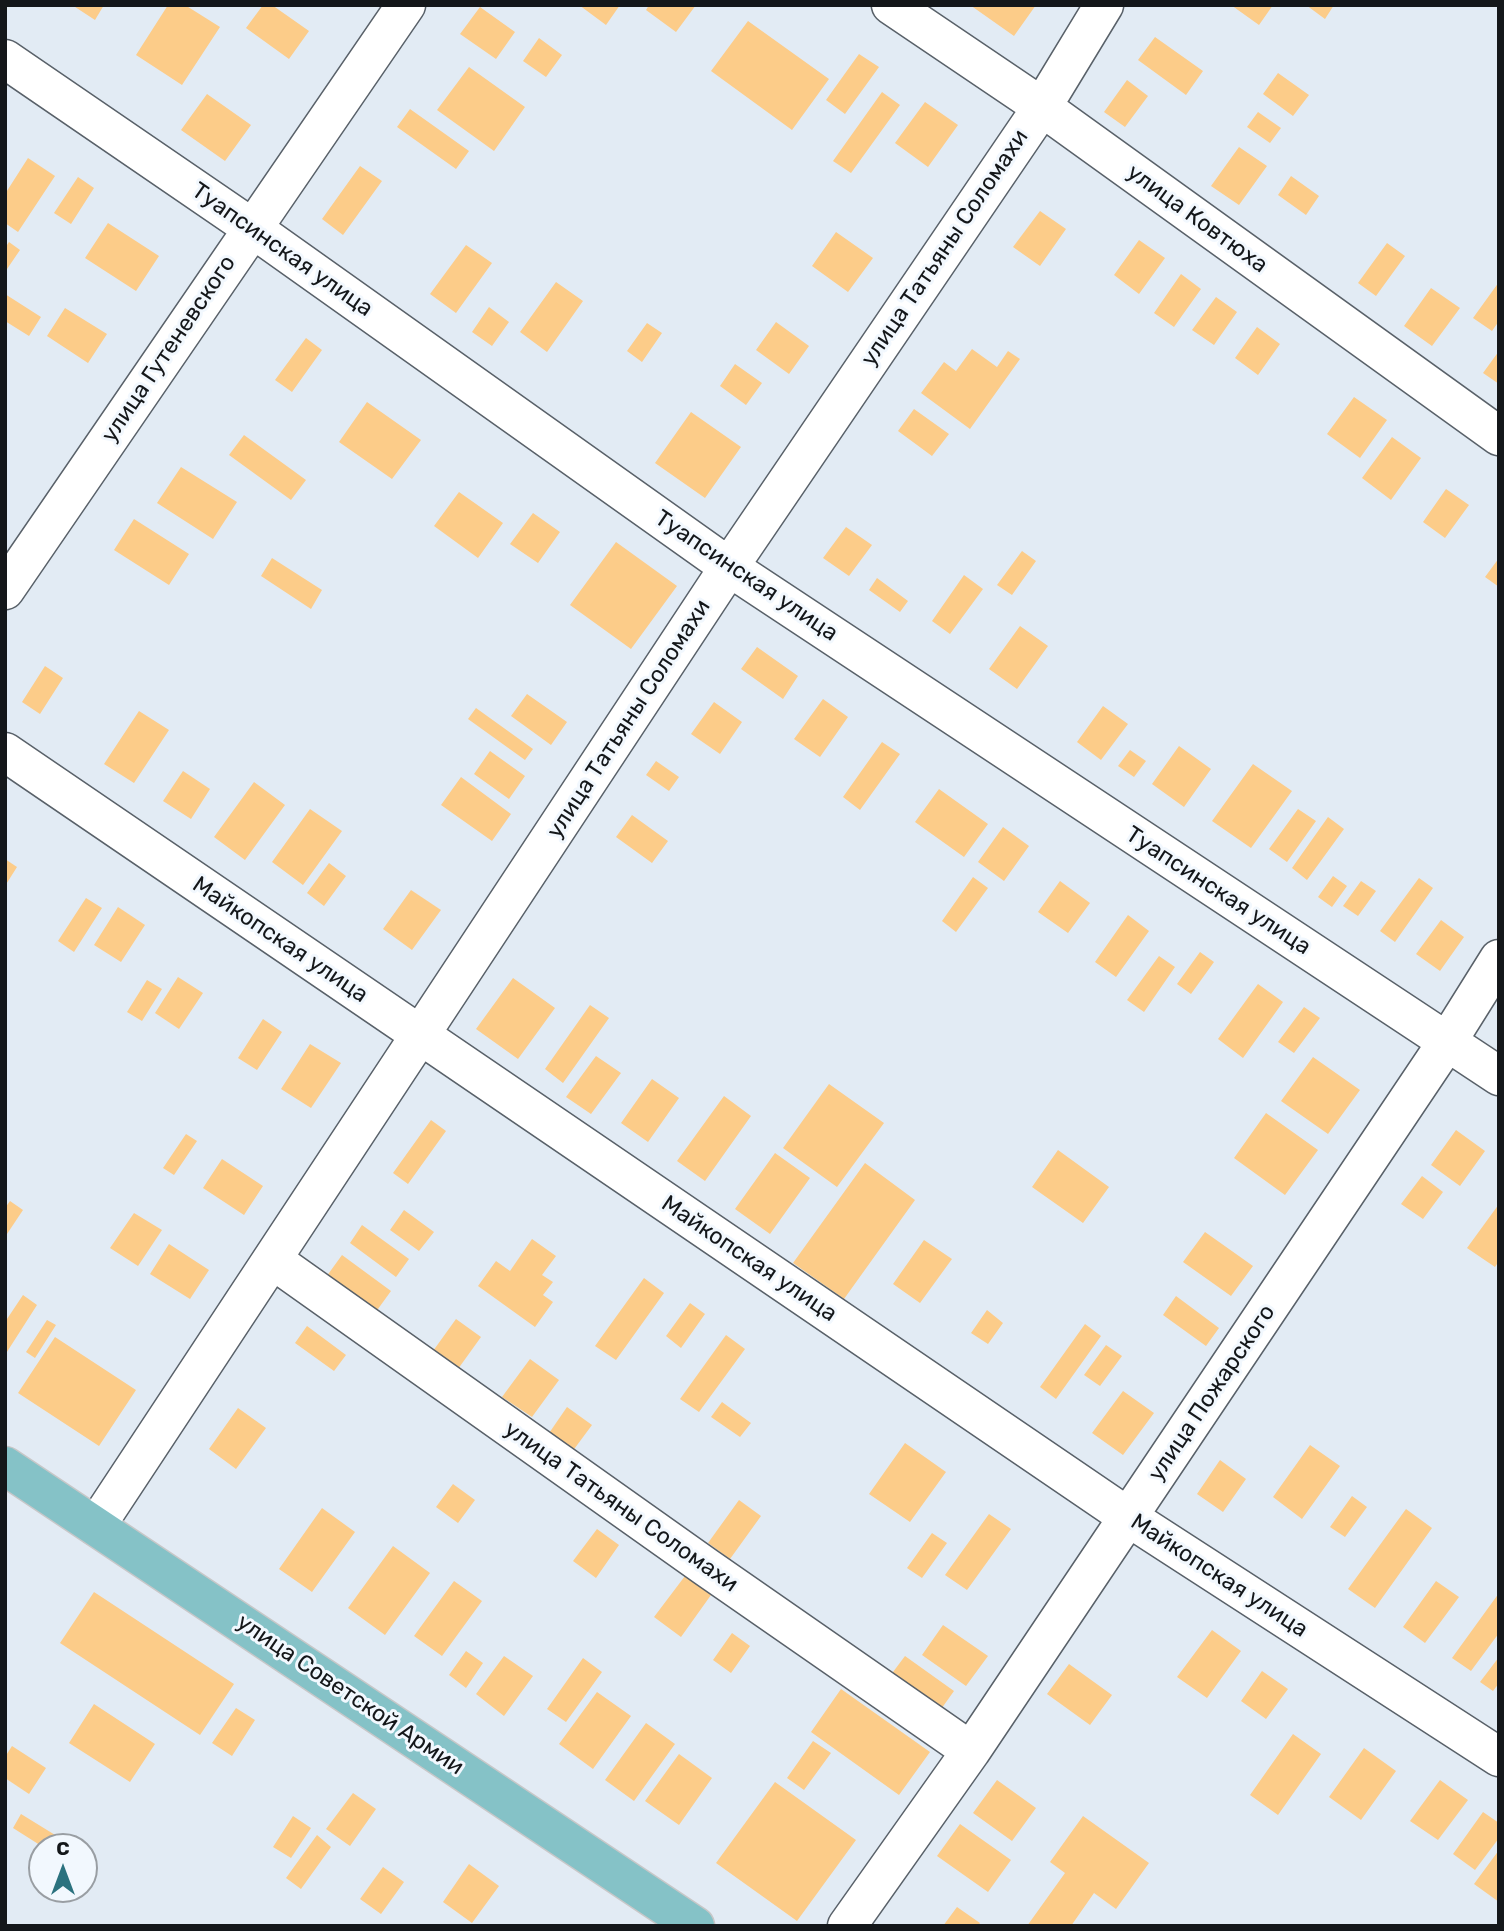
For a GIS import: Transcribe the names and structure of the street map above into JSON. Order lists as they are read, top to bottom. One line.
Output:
{"streets":{"main road":["улица Советской Армии"],"street":["улица Ковтюха","улица Татьяны Соломахи","Туапсинская улица","улица Гутеневского","Майкопская улица","улица Пожарского"]},"crossings":[["улица Ковтюха","улица Татьяны Соломахи"],["улица Татьяны Соломахи","Туапсинская улица"],["улица Татьяны Соломахи","Майкопская улица"],["улица Татьяны Соломахи","улица Пожарского"],["улица Татьяны Соломахи","улица Советской Армии"],["Туапсинская улица","улица Гутеневского"],["Туапсинская улица","улица Пожарского"],["Майкопская улица","улица Пожарского"]],"north":"top"}
